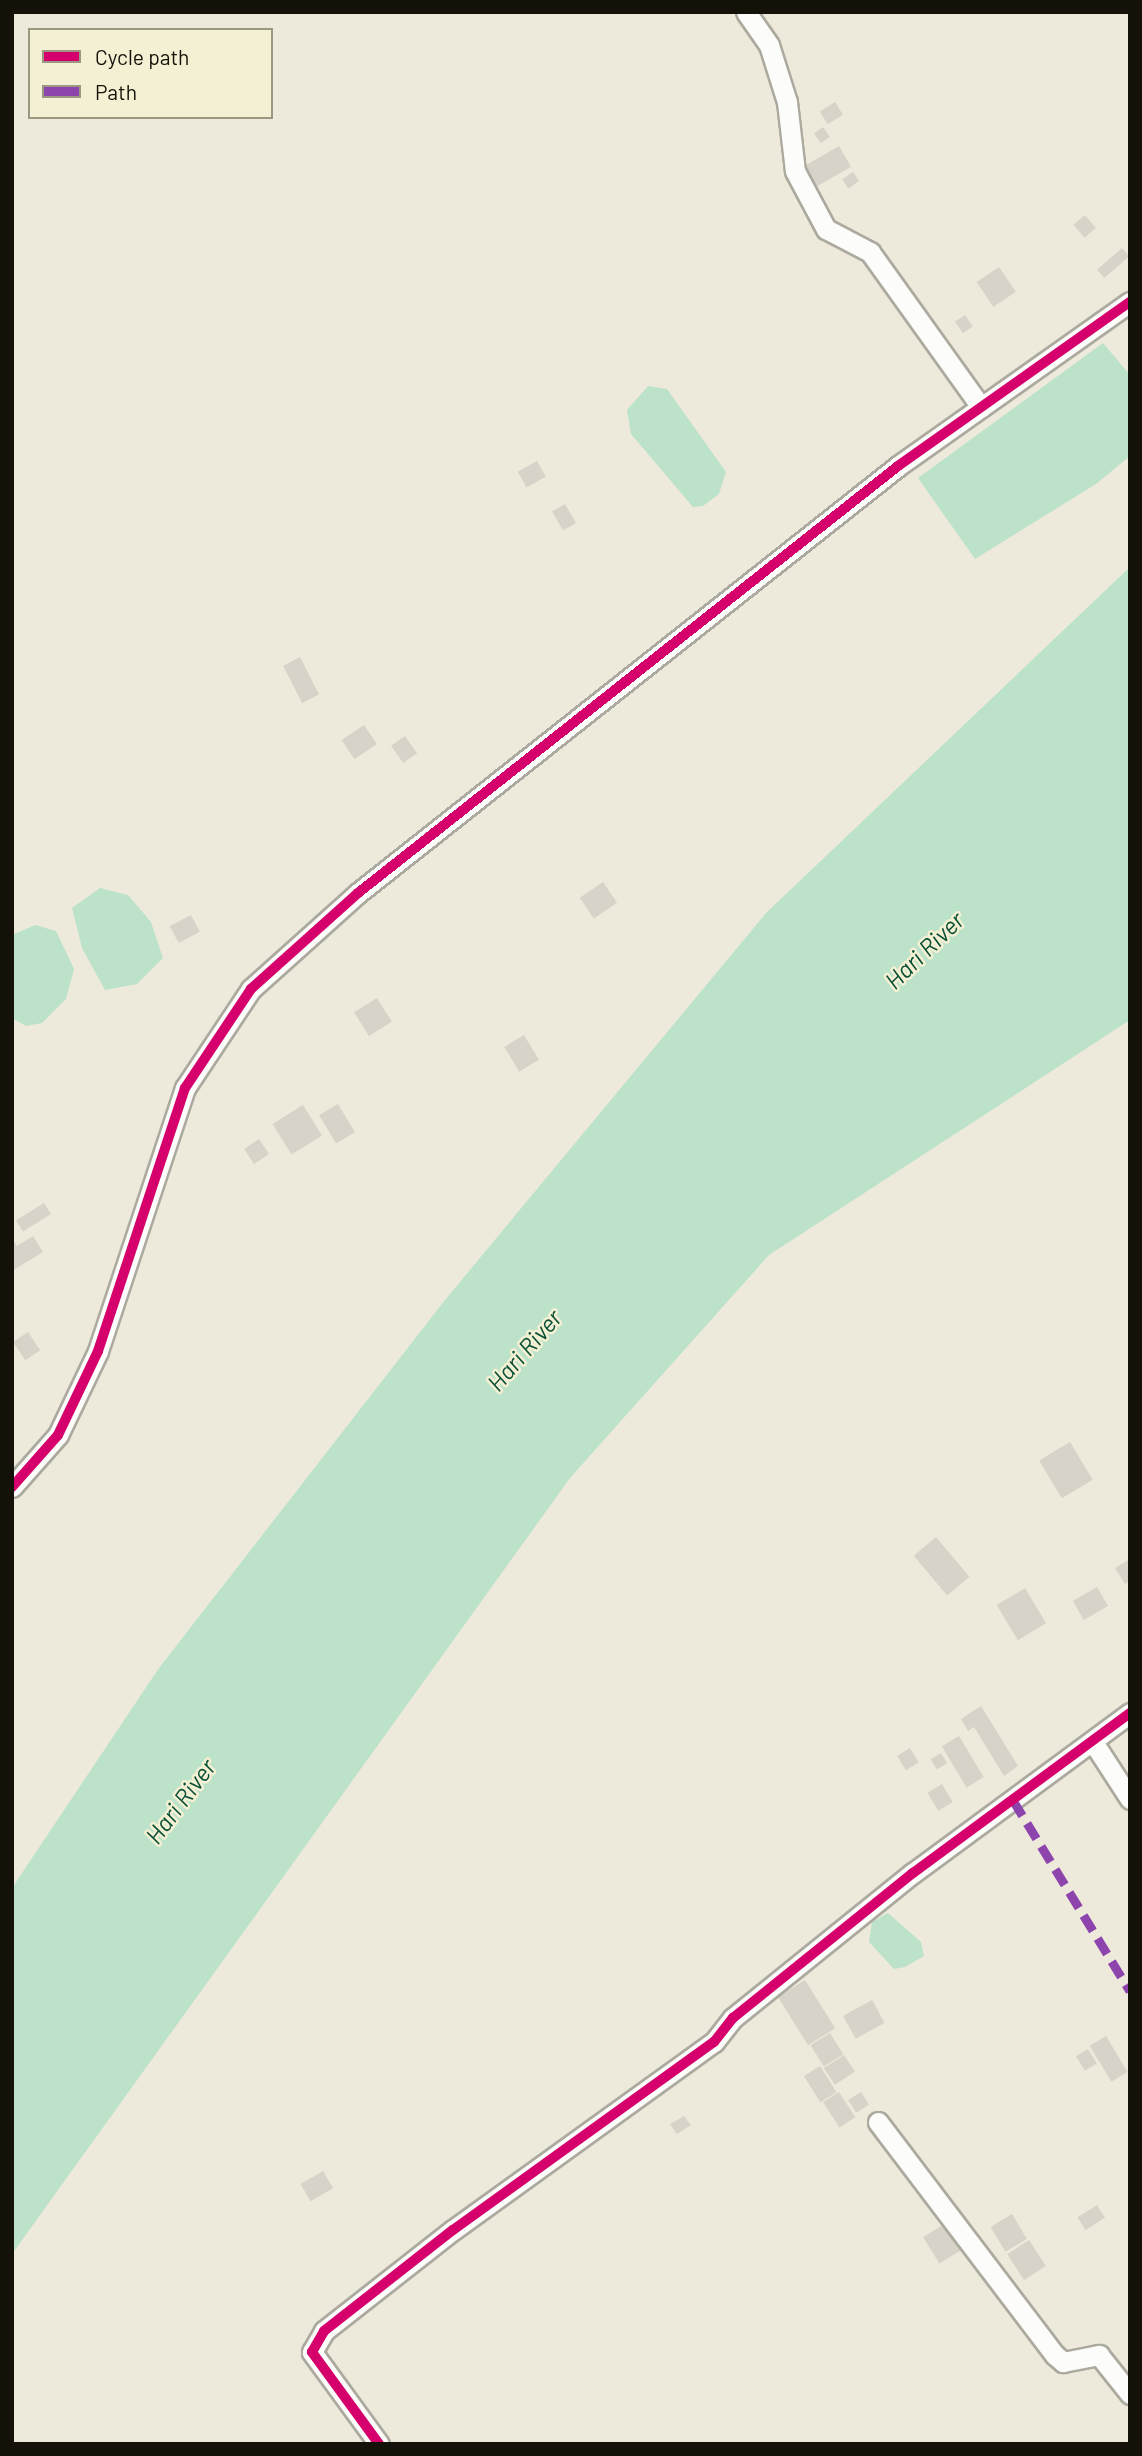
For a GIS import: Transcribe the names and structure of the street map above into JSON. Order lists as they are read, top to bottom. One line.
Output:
{"water":["Hari River"],"legend":["Cycle path","Path"]}
